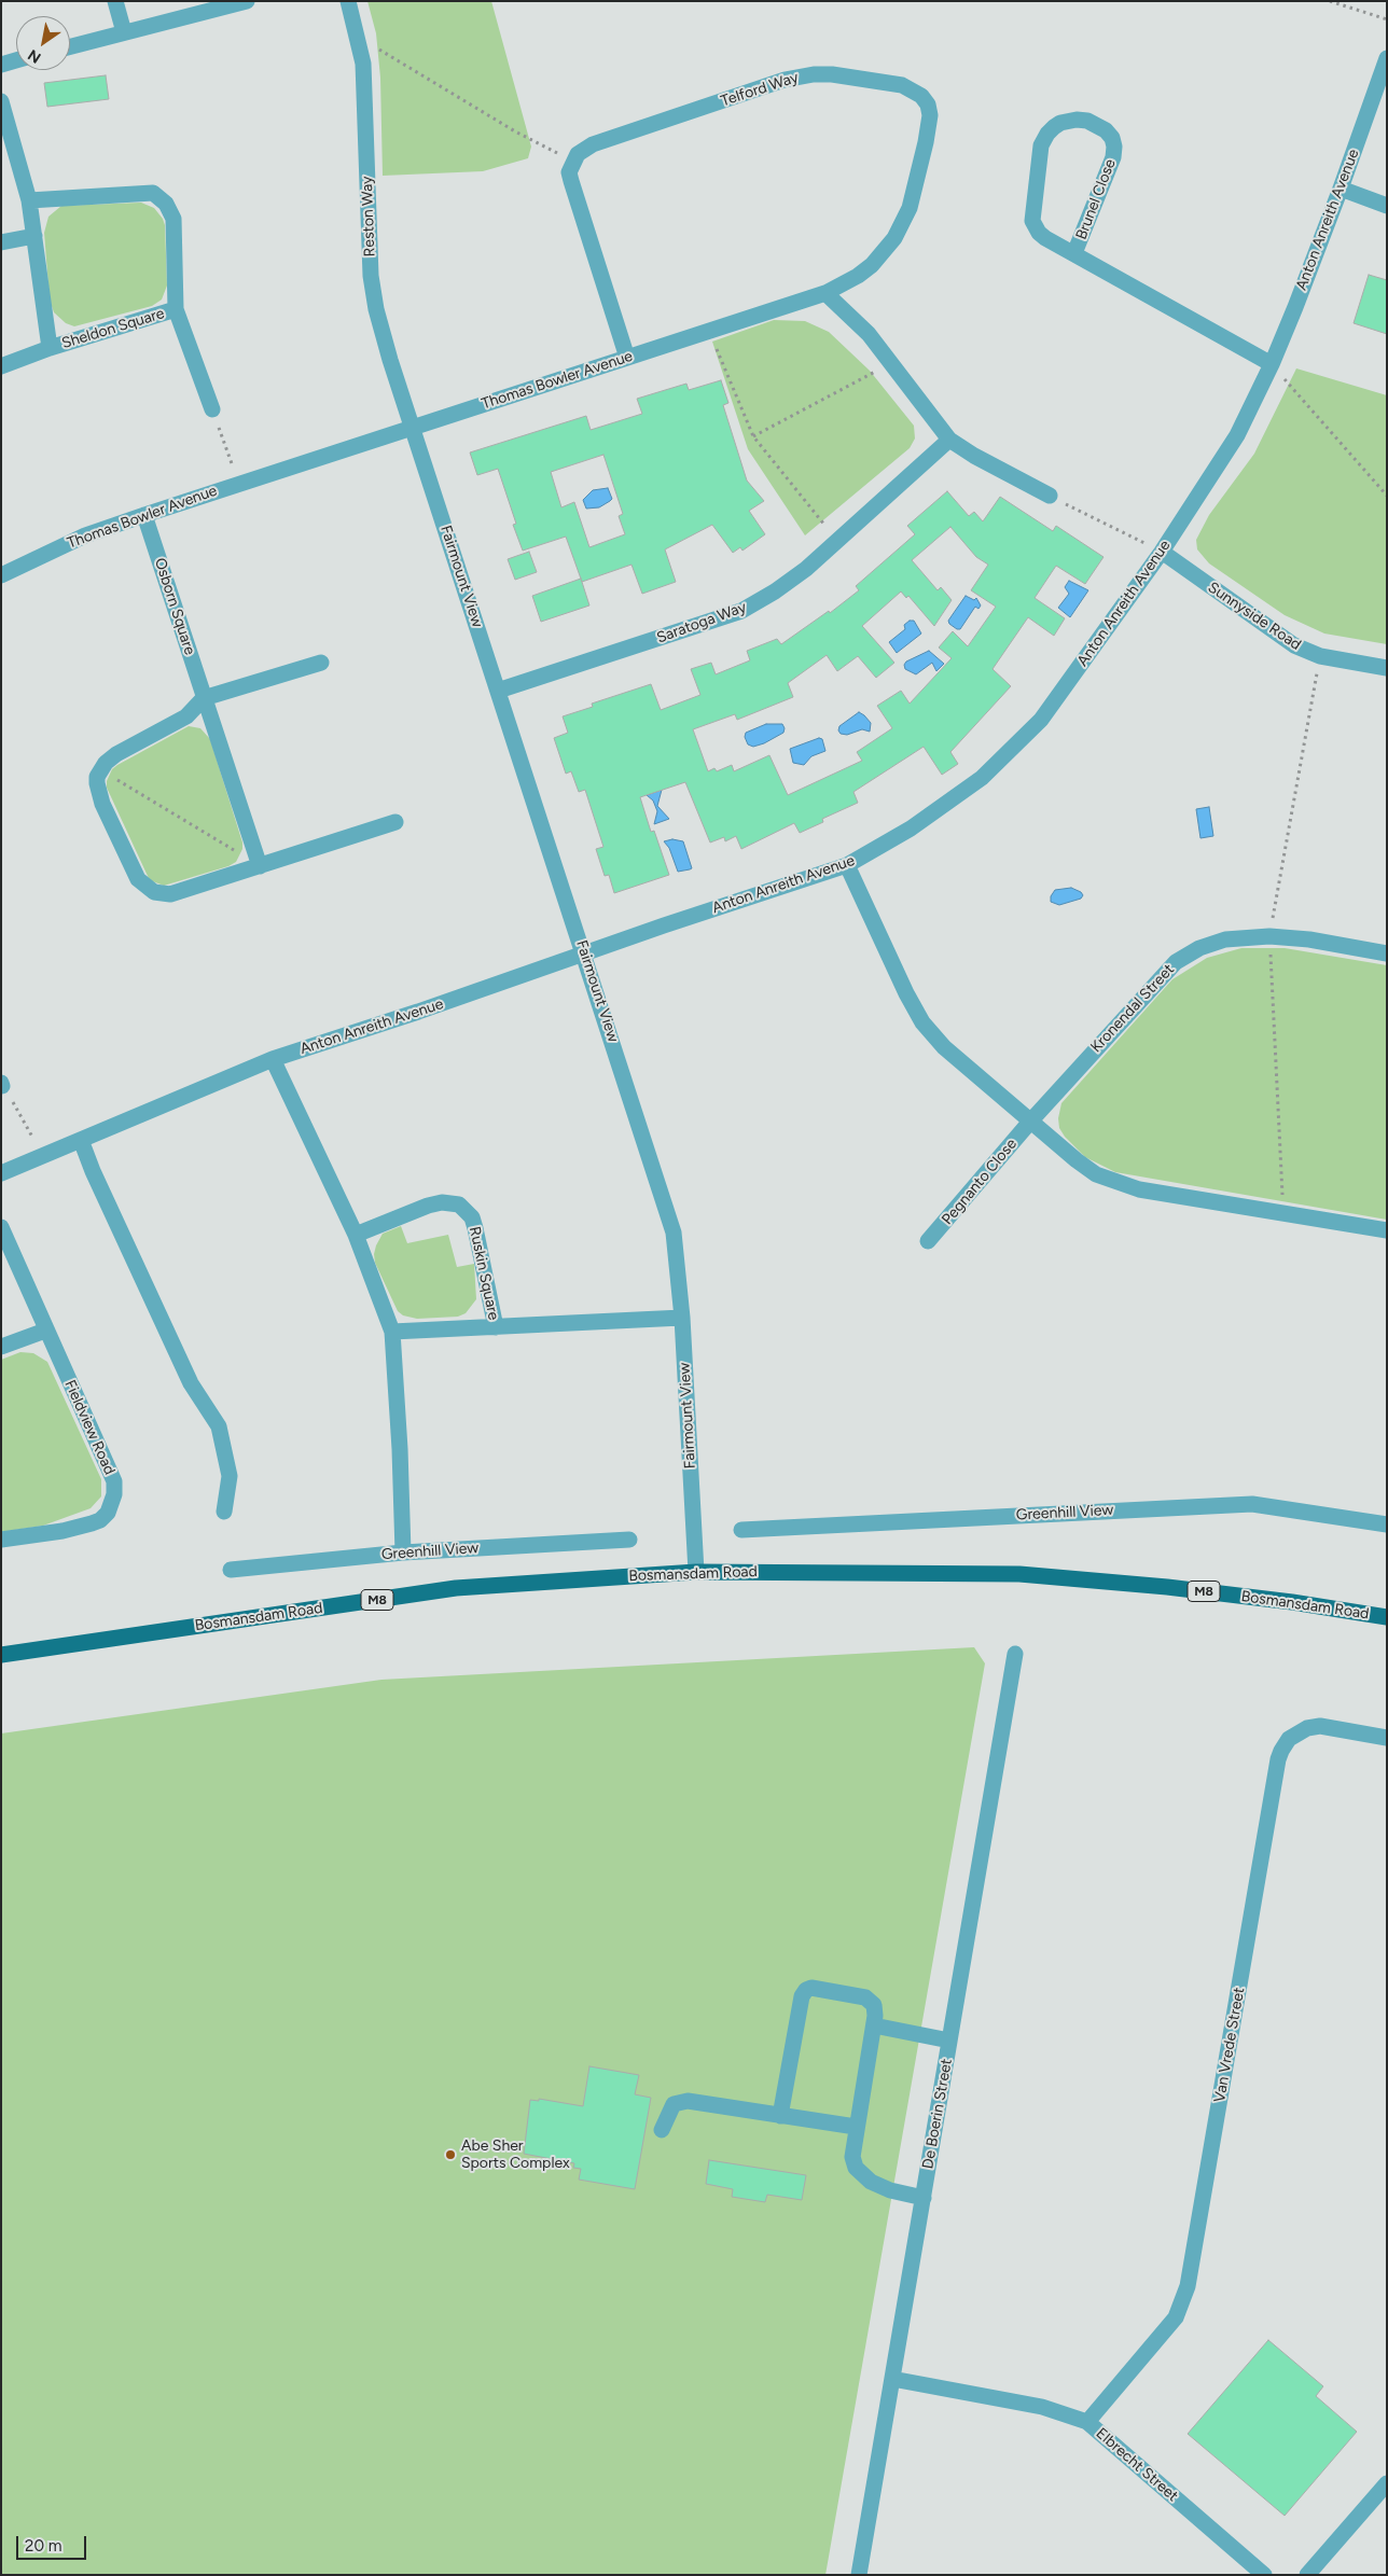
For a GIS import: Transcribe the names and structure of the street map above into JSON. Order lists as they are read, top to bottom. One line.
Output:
{"streets":{"main road":["Bosmansdam Road","M8"],"street":["Telford Way","Brunel Close","Reston Way","Anton Anreith Avenue","Sheldon Square","Thomas Bowler Avenue","Fairmount View","Osborn Square","Sunnyside Road","Saratoga Way","Kronendal Street","Pegnanto Close","Ruskin Square","Fieldview Road","Greenhill View","Van Vrede Street","De Boerin Street","Elbrecht Street"]},"crossings":[["Telford Way","Thomas Bowler Avenue"],["Brunel Close","Anton Anreith Avenue"],["Reston Way","Thomas Bowler Avenue"],["Reston Way","Fairmount View"],["Anton Anreith Avenue","Fairmount View"],["Anton Anreith Avenue","Sunnyside Road"],["Thomas Bowler Avenue","Fairmount View"],["Thomas Bowler Avenue","Osborn Square"],["Fairmount View","Saratoga Way"],["Fairmount View","Ruskin Square"],["Fairmount View","Bosmansdam Road"],["Kronendal Street","Pegnanto Close"],["Van Vrede Street","Elbrecht Street"],["De Boerin Street","Elbrecht Street"]],"places":["Abe Sher Sports Complex"],"scale_bar":"20 m","north":"bottom left"}
